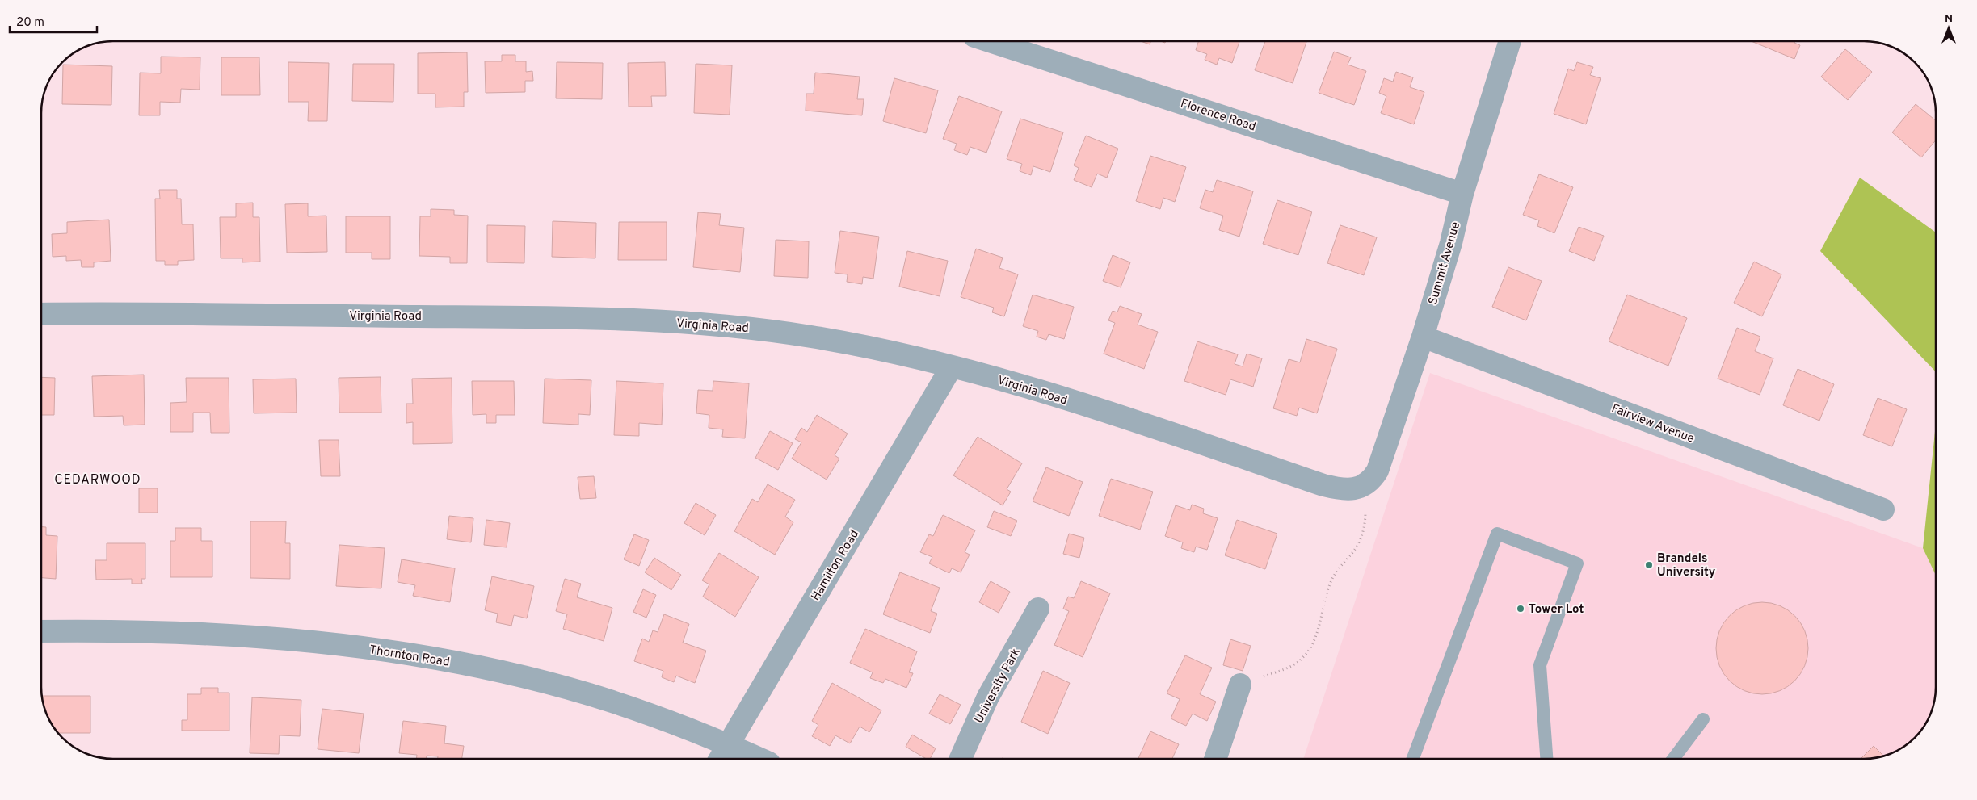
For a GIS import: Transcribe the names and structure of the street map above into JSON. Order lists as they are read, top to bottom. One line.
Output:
{"streets":{"street":["Florence Road","Summit Avenue","Virginia Road","Fairview Avenue","Hamilton Road","Thornton Road","University Park"]},"crossings":[["Florence Road","Summit Avenue"],["Summit Avenue","Virginia Road"],["Summit Avenue","Fairview Avenue"],["Virginia Road","Hamilton Road"],["Hamilton Road","Thornton Road"]],"districts":["CEDARWOOD"],"places":["Brandeis University","Tower Lot"],"scale_bar":"20 m","north":"top"}
